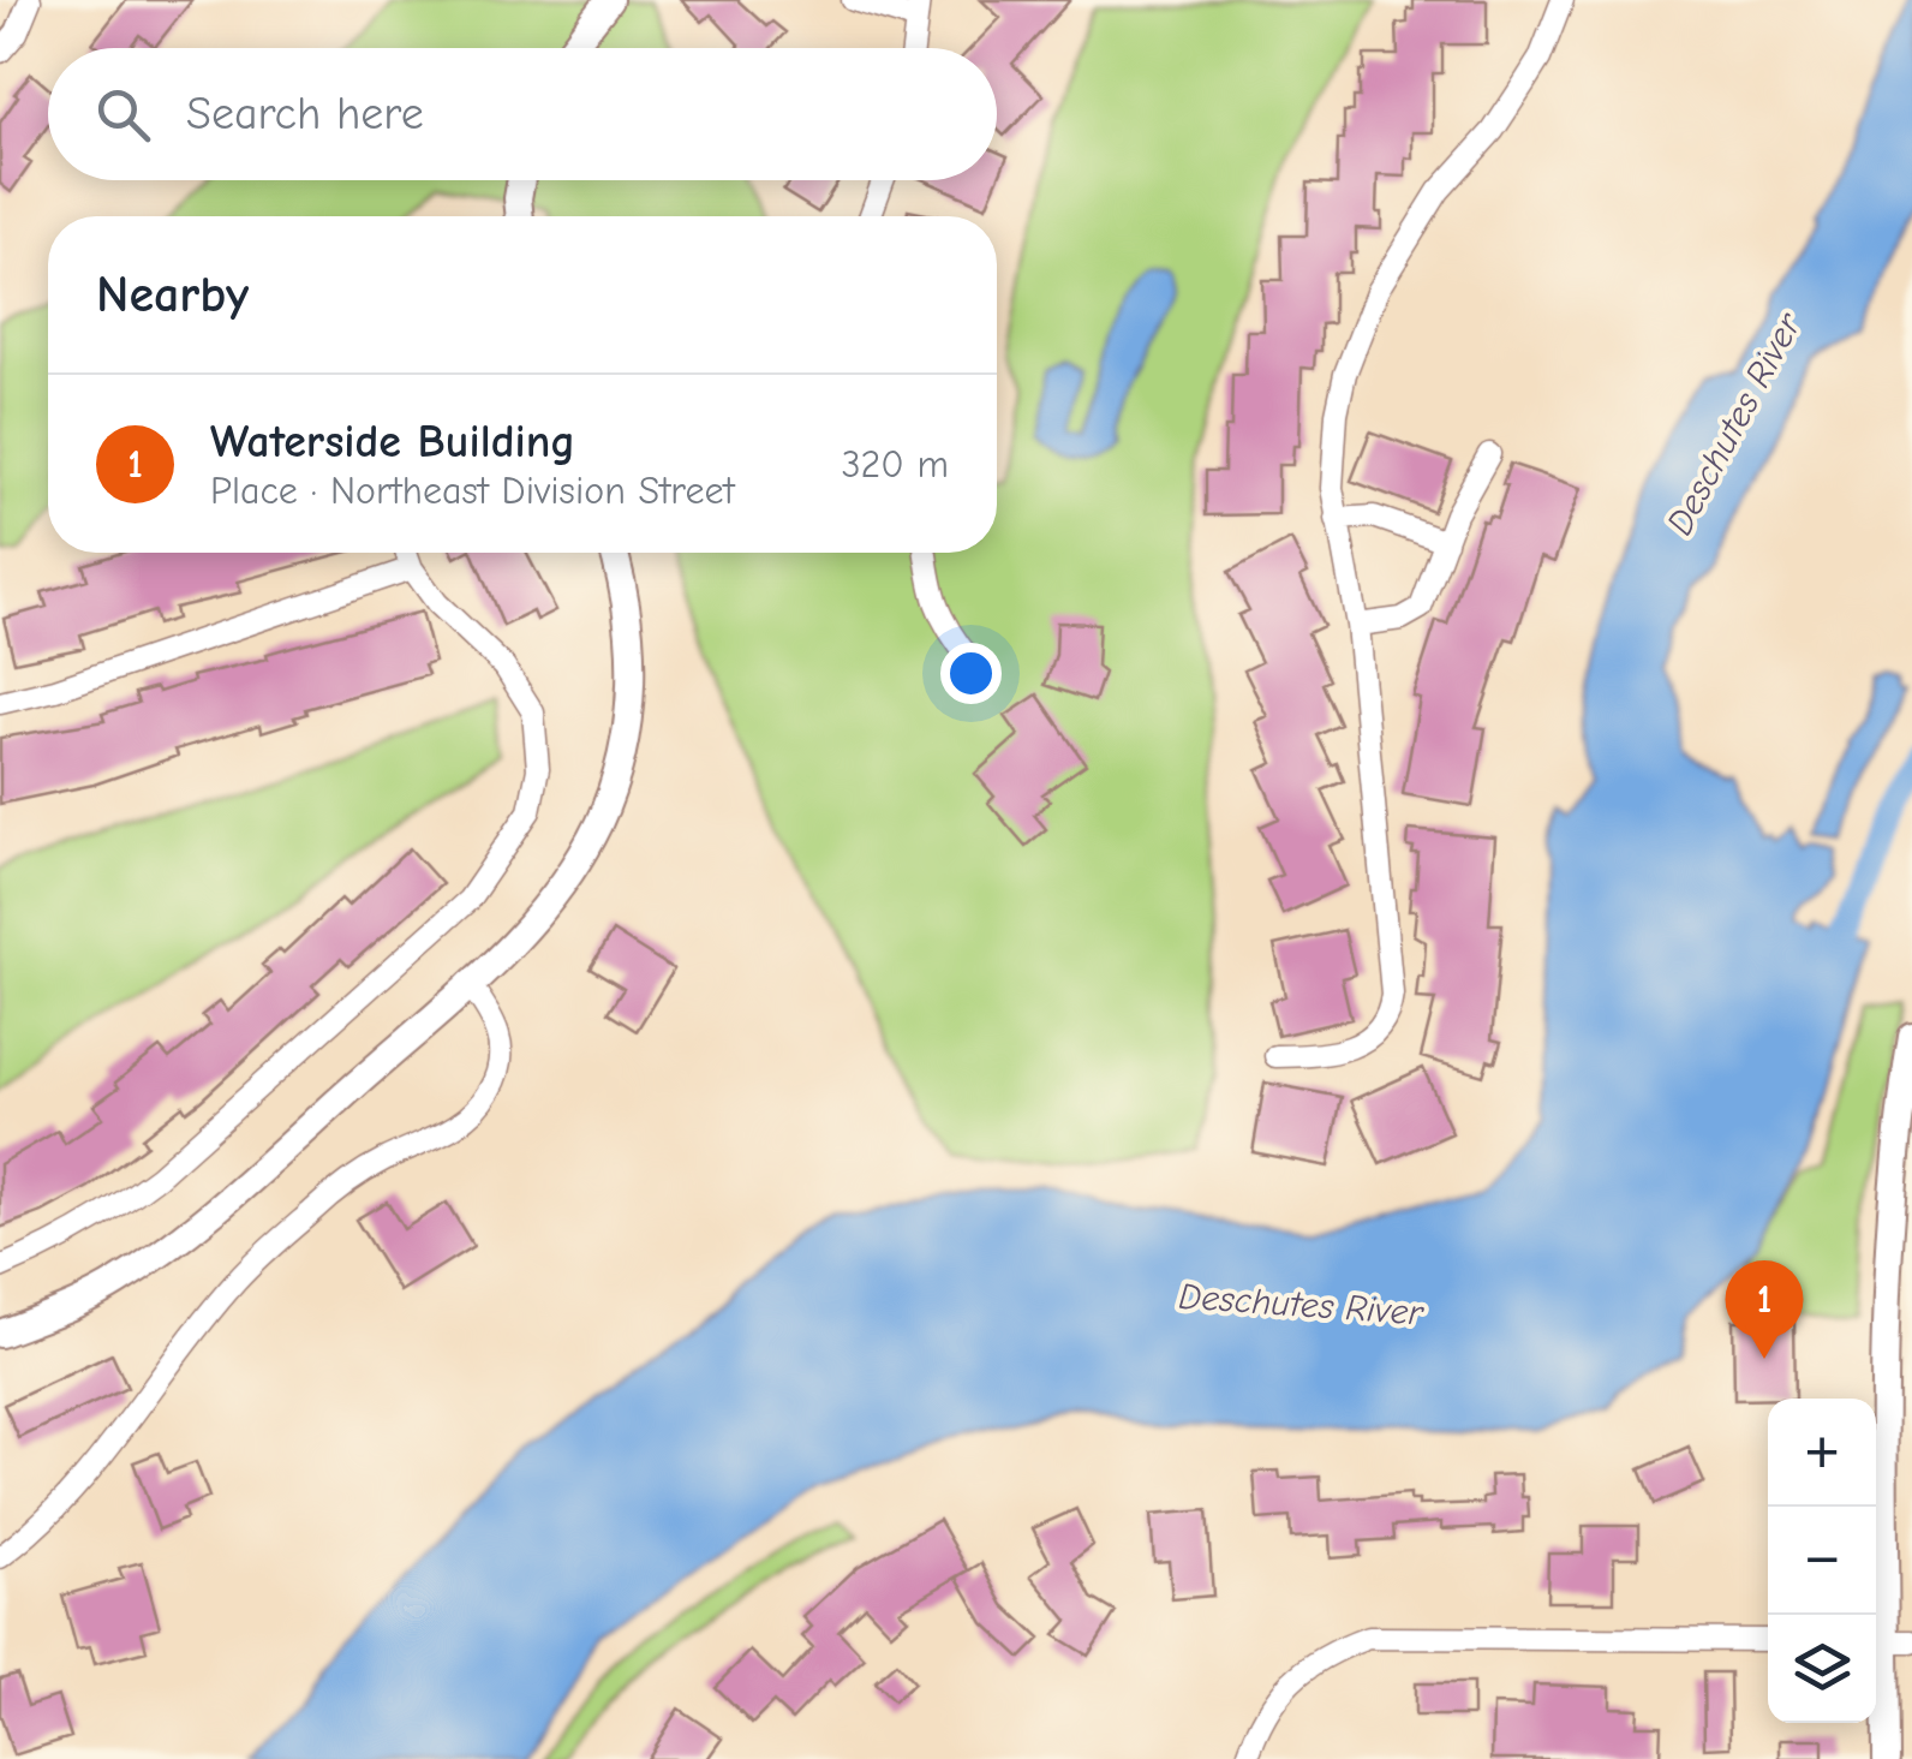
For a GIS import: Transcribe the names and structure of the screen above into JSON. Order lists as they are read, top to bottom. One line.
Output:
{"water":["Deschutes River"],"page":{"search":"Search here","heading":"Nearby","list":[{"mark":"1","name":"Waterside Building","note":"Place · Northeast Division Street","value":"320 m"}],"pins":"1","map_buttons":["+","−"]}}
